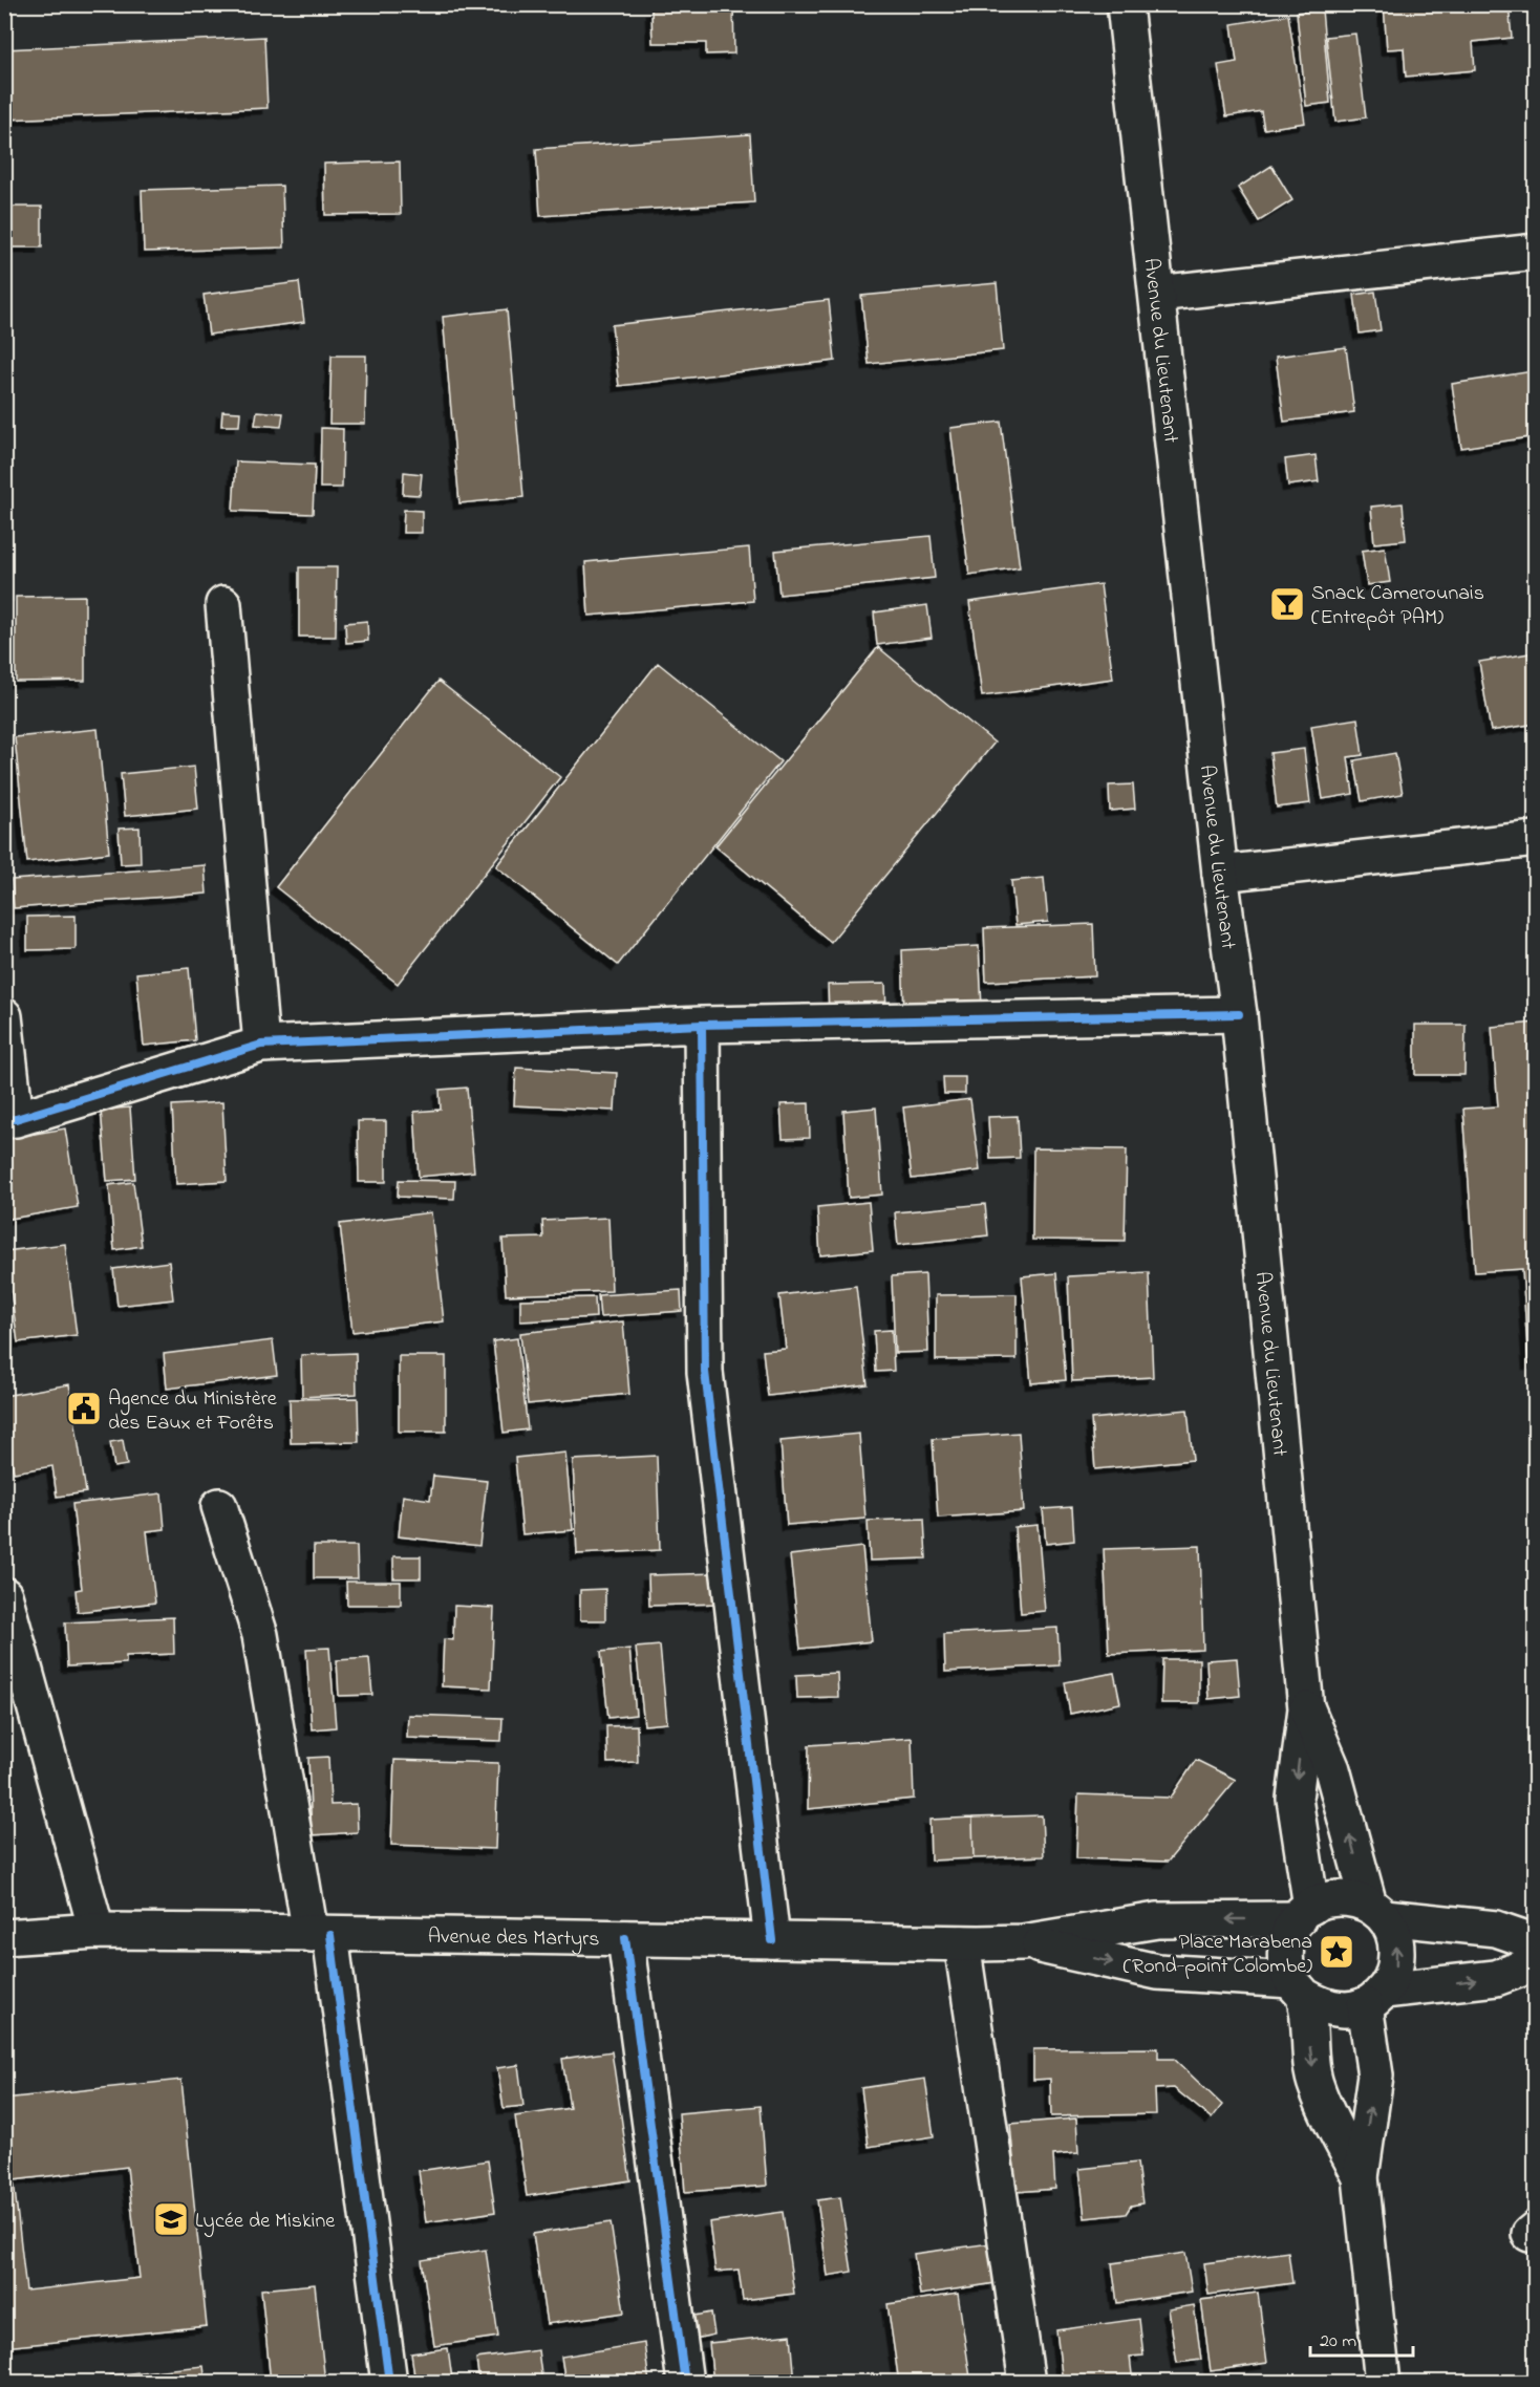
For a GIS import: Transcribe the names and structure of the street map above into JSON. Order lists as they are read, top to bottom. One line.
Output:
{"streets":{"street":["Avenue du Lieutenant","Avenue des Martyrs"]},"crossings":[["Avenue du Lieutenant","Avenue des Martyrs"]],"places":{"bar":["Snack Camerounais (Entrepôt PAM)"],"public building":["Agence du Ministère des Eaux et Forêts"],"place":["Place Marabena (Rond-point Colombe)"],"school or university":["Lycée de Miskine"]},"scale_bar":"20 m"}
